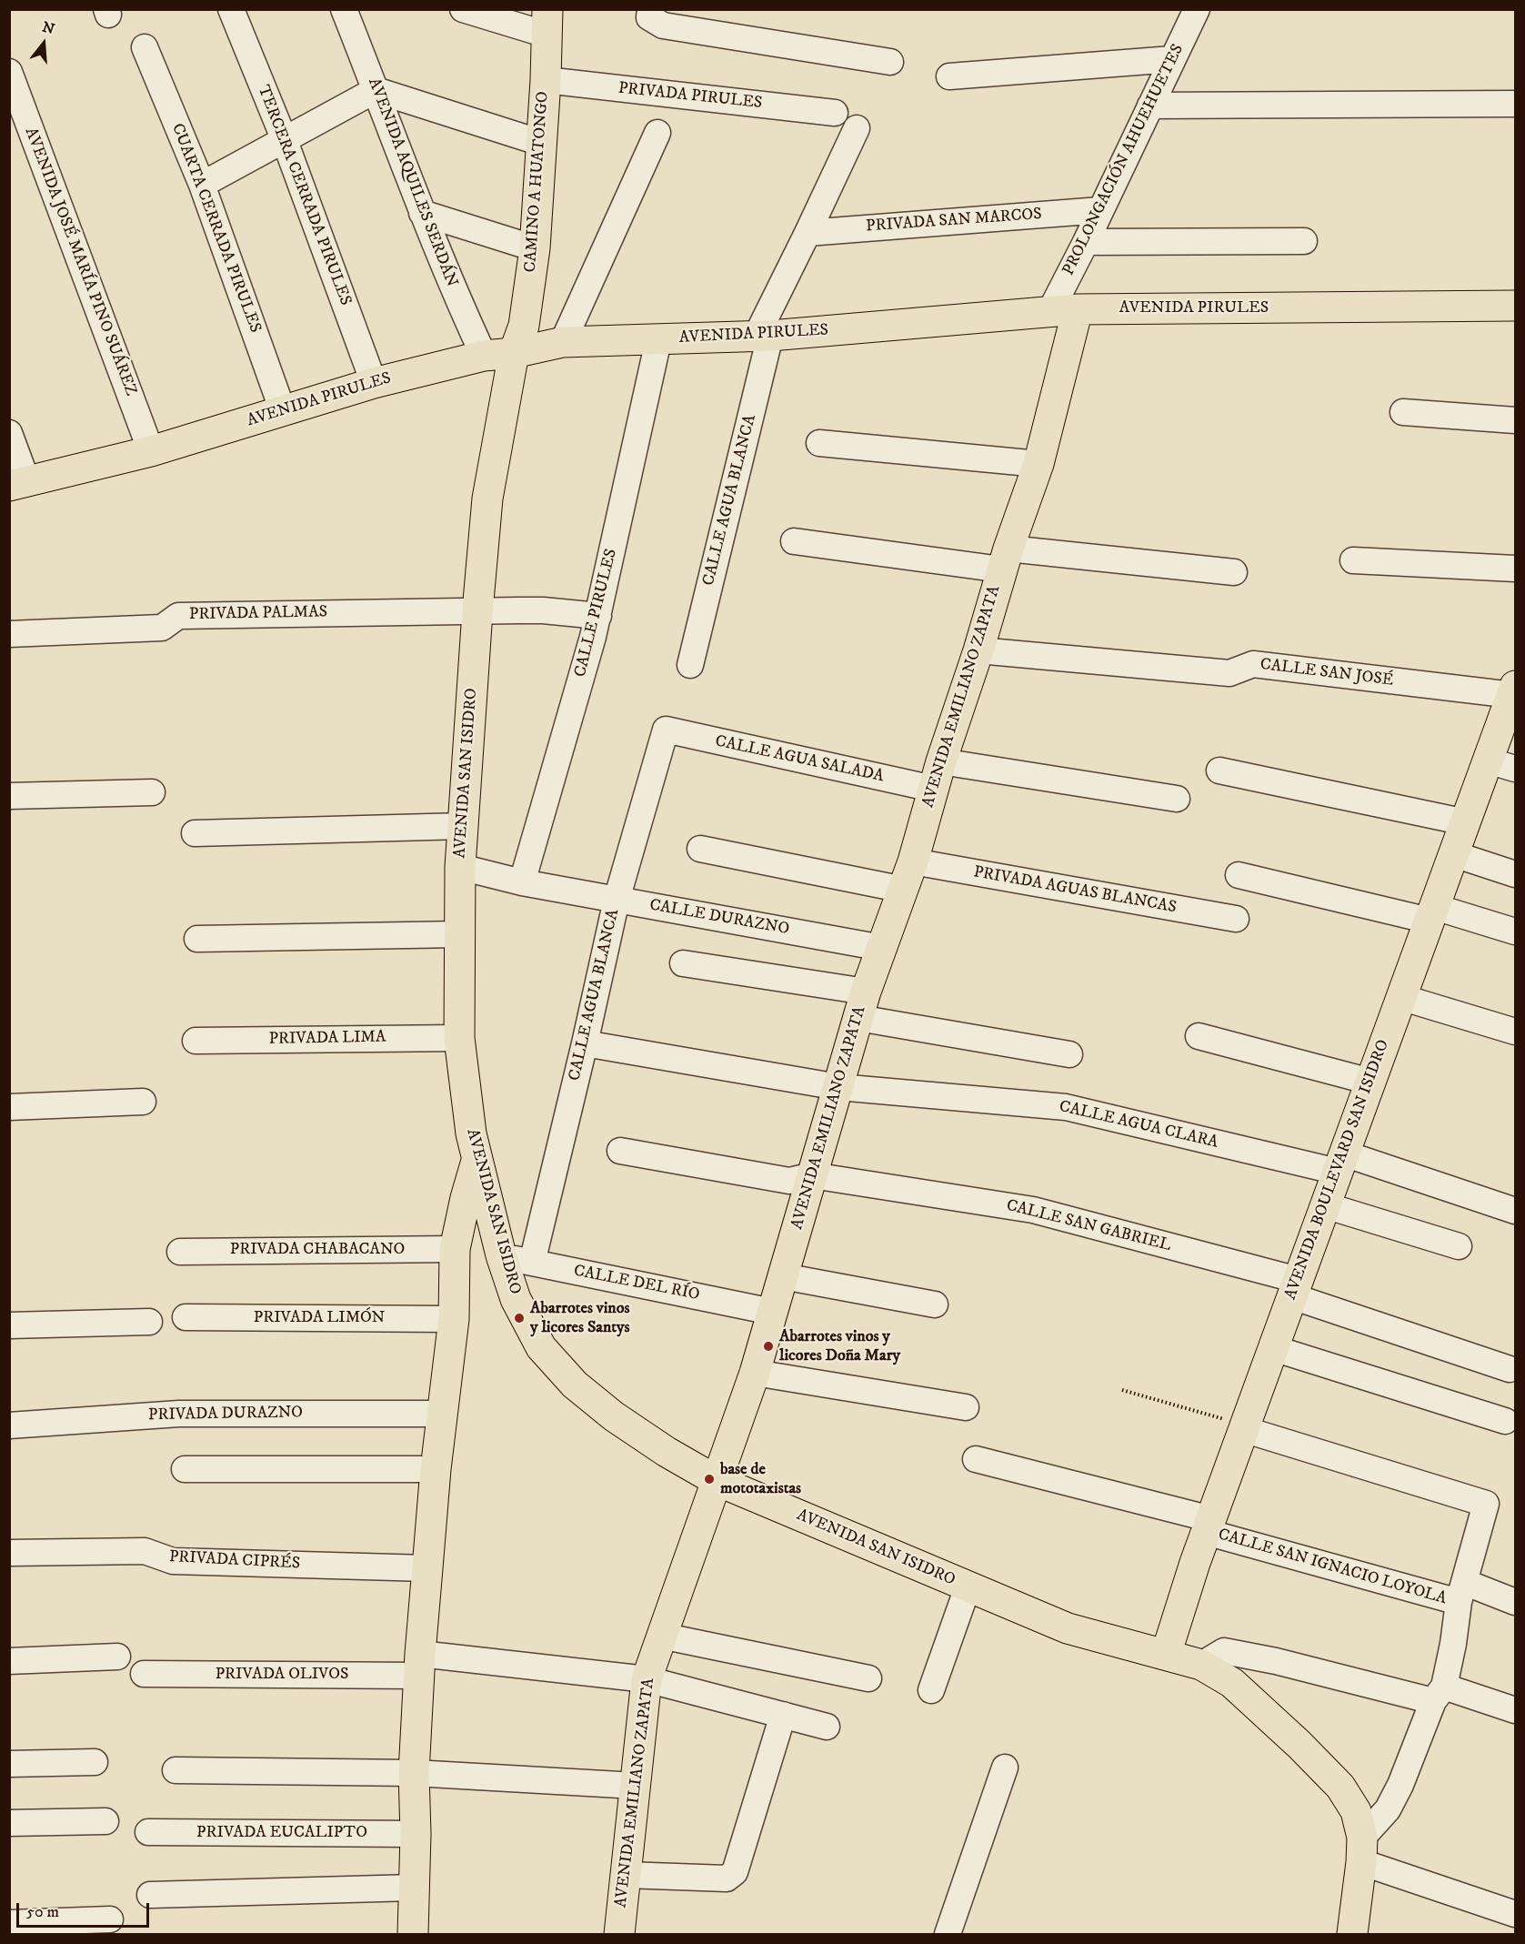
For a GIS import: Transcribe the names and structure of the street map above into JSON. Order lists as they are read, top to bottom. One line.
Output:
{"streets":{"main road":["CAMINO A HUATONGO","AVENIDA PIRULES","AVENIDA EMILIANO ZAPATA","AVENIDA SAN ISIDRO","AVENIDA BOULEVARD SAN ISIDRO"],"street":["PRIVADA PIRULES","PROLONGACIÓN AHUEHUETES","AVENIDA AQUILES SERDÁN","TERCERA CERRADA PIRULES","PRIVADA SAN MARCOS","CUARTA CERRADA PIRULES","AVENIDA JOSÉ MARÍA PINO SUÁREZ","CALLE AGUA BLANCA","CALLE PIRULES","PRIVADA PALMAS","CALLE SAN JOSÉ","CALLE AGUA SALADA","PRIVADA AGUAS BLANCAS","CALLE DURAZNO","PRIVADA LIMA","CALLE AGUA CLARA","CALLE SAN GABRIEL","PRIVADA CHABACANO","CALLE DEL RÍO","PRIVADA LIMÓN","PRIVADA DURAZNO","PRIVADA CIPRÉS","CALLE SAN IGNACIO LOYOLA","PRIVADA OLIVOS","PRIVADA EUCALIPTO"]},"crossings":[["PRIVADA PIRULES","CAMINO A HUATONGO"],["PROLONGACIÓN AHUEHUETES","PRIVADA SAN MARCOS"],["PROLONGACIÓN AHUEHUETES","AVENIDA PIRULES"],["PROLONGACIÓN AHUEHUETES","AVENIDA EMILIANO ZAPATA"],["CAMINO A HUATONGO","AVENIDA PIRULES"],["CAMINO A HUATONGO","AVENIDA SAN ISIDRO"],["AVENIDA AQUILES SERDÁN","AVENIDA PIRULES"],["TERCERA CERRADA PIRULES","AVENIDA PIRULES"],["PRIVADA SAN MARCOS","CALLE AGUA BLANCA"],["CUARTA CERRADA PIRULES","AVENIDA PIRULES"],["AVENIDA JOSÉ MARÍA PINO SUÁREZ","AVENIDA PIRULES"],["AVENIDA PIRULES","CALLE AGUA BLANCA"],["AVENIDA PIRULES","CALLE PIRULES"],["AVENIDA PIRULES","AVENIDA EMILIANO ZAPATA"],["AVENIDA PIRULES","AVENIDA SAN ISIDRO"],["CALLE AGUA BLANCA","CALLE AGUA SALADA"],["CALLE AGUA BLANCA","CALLE DURAZNO"],["CALLE AGUA BLANCA","CALLE AGUA CLARA"],["CALLE AGUA BLANCA","CALLE DEL RÍO"],["CALLE PIRULES","PRIVADA PALMAS"],["CALLE PIRULES","CALLE DURAZNO"],["PRIVADA PALMAS","AVENIDA SAN ISIDRO"],["CALLE SAN JOSÉ","AVENIDA EMILIANO ZAPATA"],["CALLE SAN JOSÉ","AVENIDA BOULEVARD SAN ISIDRO"],["AVENIDA EMILIANO ZAPATA","CALLE AGUA SALADA"],["AVENIDA EMILIANO ZAPATA","AVENIDA SAN ISIDRO"],["AVENIDA EMILIANO ZAPATA","PRIVADA AGUAS BLANCAS"],["AVENIDA EMILIANO ZAPATA","CALLE DURAZNO"],["AVENIDA EMILIANO ZAPATA","CALLE AGUA CLARA"],["AVENIDA EMILIANO ZAPATA","CALLE SAN GABRIEL"],["AVENIDA EMILIANO ZAPATA","CALLE DEL RÍO"],["AVENIDA EMILIANO ZAPATA","PRIVADA OLIVOS"],["AVENIDA SAN ISIDRO","CALLE DURAZNO"],["AVENIDA SAN ISIDRO","PRIVADA LIMA"],["AVENIDA SAN ISIDRO","AVENIDA BOULEVARD SAN ISIDRO"],["AVENIDA SAN ISIDRO","CALLE DEL RÍO"],["CALLE AGUA CLARA","AVENIDA BOULEVARD SAN ISIDRO"],["AVENIDA BOULEVARD SAN ISIDRO","CALLE SAN GABRIEL"],["AVENIDA BOULEVARD SAN ISIDRO","CALLE SAN IGNACIO LOYOLA"]],"places":["Abarrotes vinos y licores Santys","Abarrotes vinos y licores Doña Mary","base de mototaxistas"],"scale_bar":"50 m","north":"top"}
